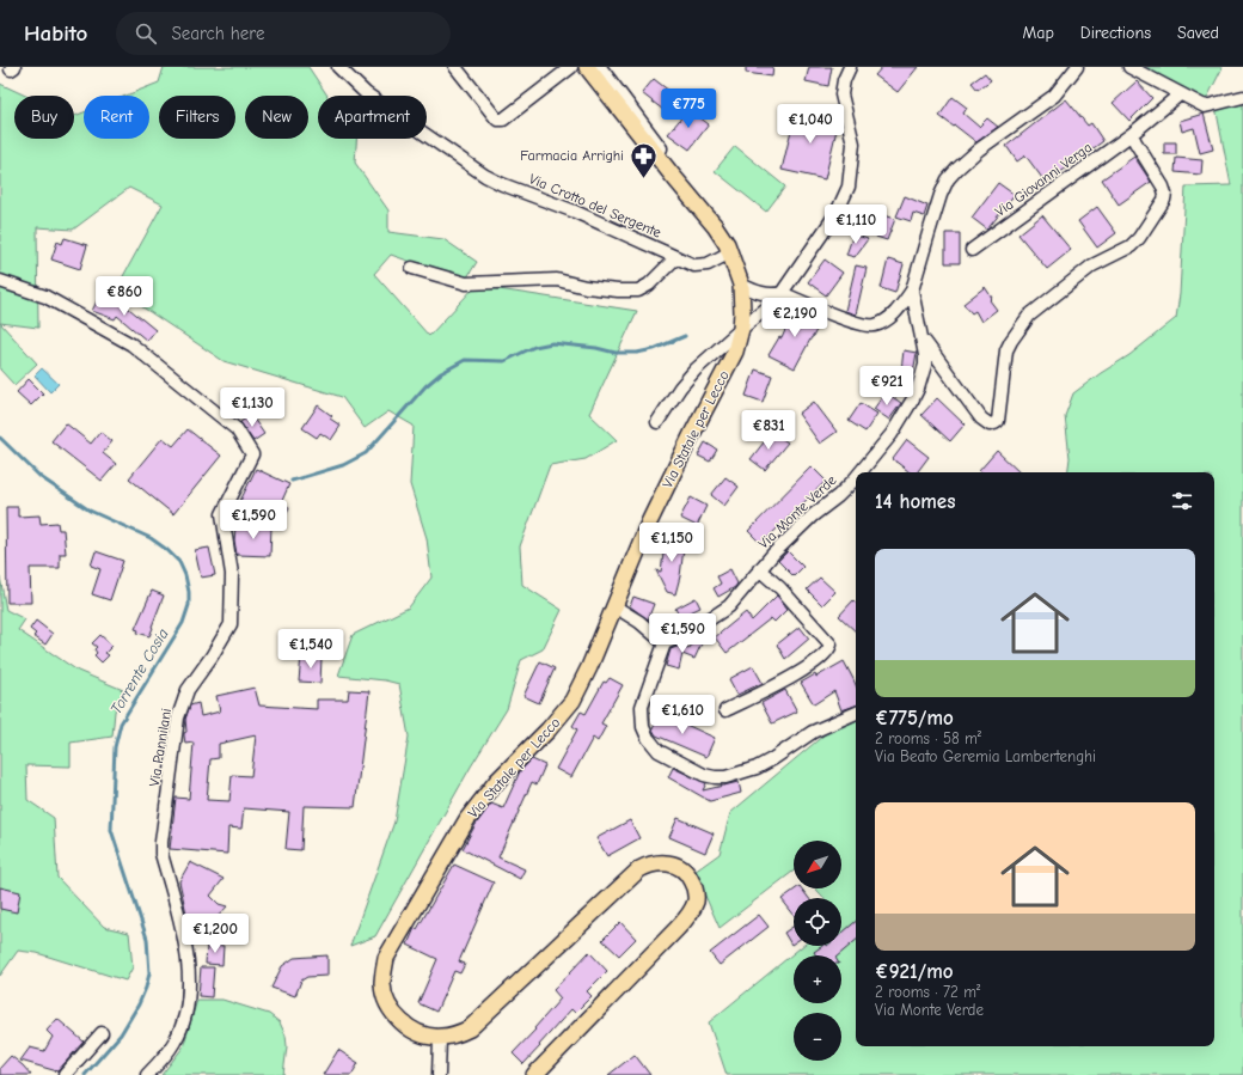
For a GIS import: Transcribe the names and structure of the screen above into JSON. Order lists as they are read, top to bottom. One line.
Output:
{"streets":{"main road":["Via Statale per Lecco"],"street":["Via Giovanni Verga","Via Crotto del Sergente","Via Monte Verde","Via Pannilani"]},"crossings":[["Via Crotto del Sergente","Via Statale per Lecco"]],"water":["Torrente Cosia"],"places":{"pharmacy":["Farmacia Arrighi"]},"north":"bottom left","page":{"header":"Habito","search":"Search here","nav":["Map","Directions","Saved"],"price":["€775","€1,040","€1,110","€860","€2,190","€921","€1,130","€831","€1,590","€1,150","€1,590","€1,540","€1,610","€1,200"],"chip":["Buy","Rent","Filters","New","Apartment"],"heading":"14 homes","list":[{"name":"€775/mo","note":"2 rooms · 58 m² · Via Beato Geremia Lambertenghi"},{"name":"€921/mo","note":"2 rooms · 72 m² · Via Monte Verde"}],"map_buttons":["+","−"]}}
